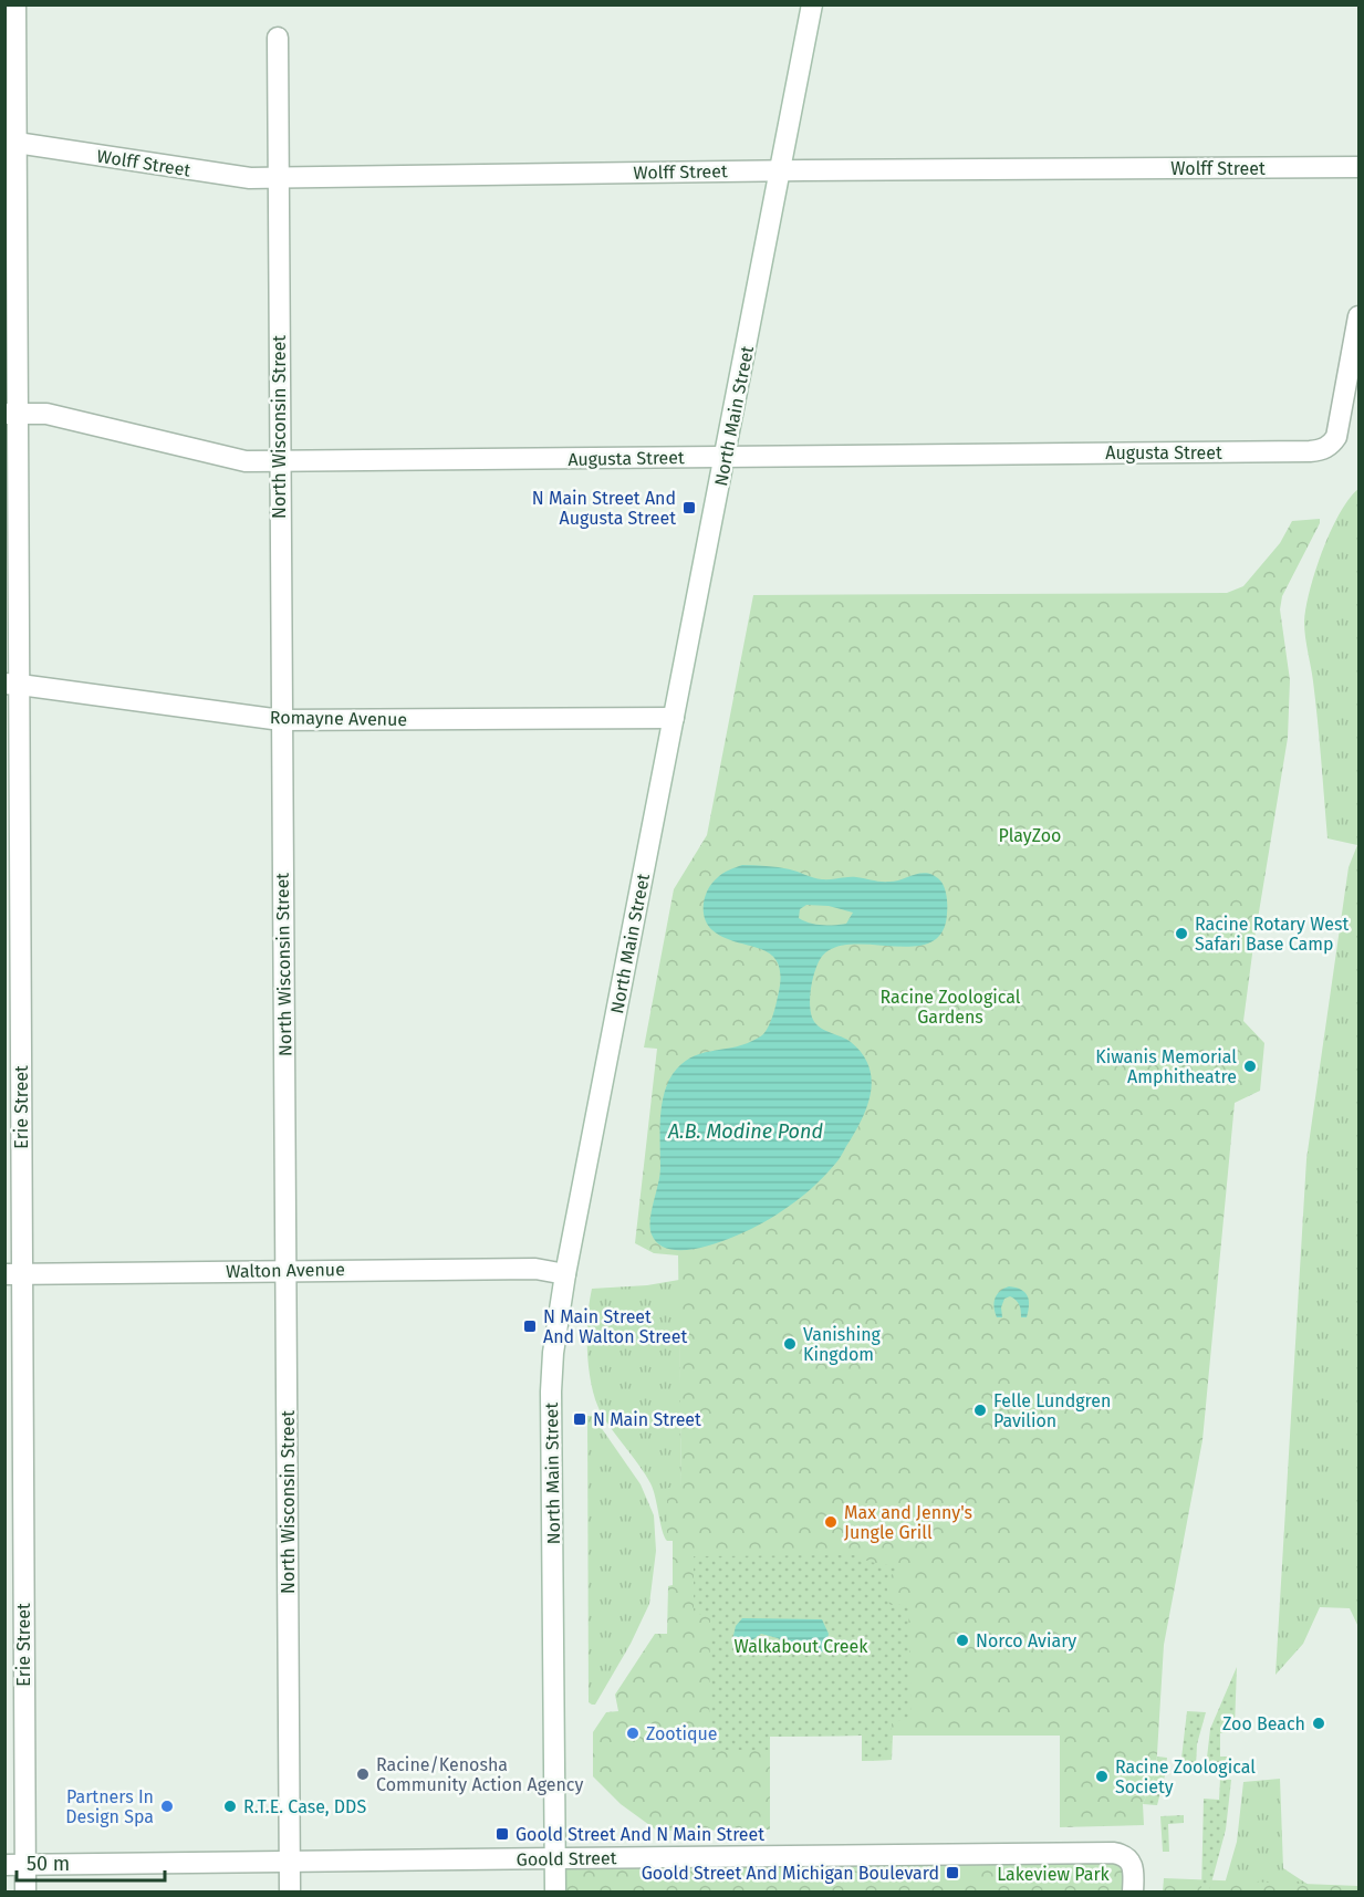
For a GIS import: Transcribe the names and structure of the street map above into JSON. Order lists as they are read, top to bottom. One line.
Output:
{"streets":{"street":["Wolff Street","North Main Street","North Wisconsin Street","Augusta Street","Romayne Avenue","Erie Street","Walton Avenue","Goold Street"]},"crossings":[["Wolff Street","North Main Street"],["Wolff Street","North Wisconsin Street"],["Wolff Street","Erie Street"],["North Main Street","Augusta Street"],["North Main Street","Romayne Avenue"],["North Main Street","Walton Avenue"],["North Main Street","Goold Street"],["North Wisconsin Street","Augusta Street"],["North Wisconsin Street","Romayne Avenue"],["North Wisconsin Street","Walton Avenue"],["North Wisconsin Street","Goold Street"],["Augusta Street","Erie Street"],["Romayne Avenue","Erie Street"],["Erie Street","Walton Avenue"],["Erie Street","Goold Street"]],"water":["A.B. Modine Pond"],"parks":["PlayZoo","Racine Zoological Gardens","Walkabout Creek","Lakeview Park"],"places":{"transit":["N Main Street And Augusta Street","N Main Street And Walton Street","N Main Street","Goold Street And N Main Street","Goold Street And Michigan Boulevard"],"other":["Racine Rotary West Safari Base Camp","Kiwanis Memorial Amphitheatre","Vanishing Kingdom","Felle Lundgren Pavilion","Max and Jenny's Jungle Grill","Norco Aviary","Zoo Beach","Zootique","Racine/Kenosha Community Action Agency","Racine Zoological Society","Partners In Design Spa","R.T.E. Case, DDS"]},"scale_bar":"50 m"}
